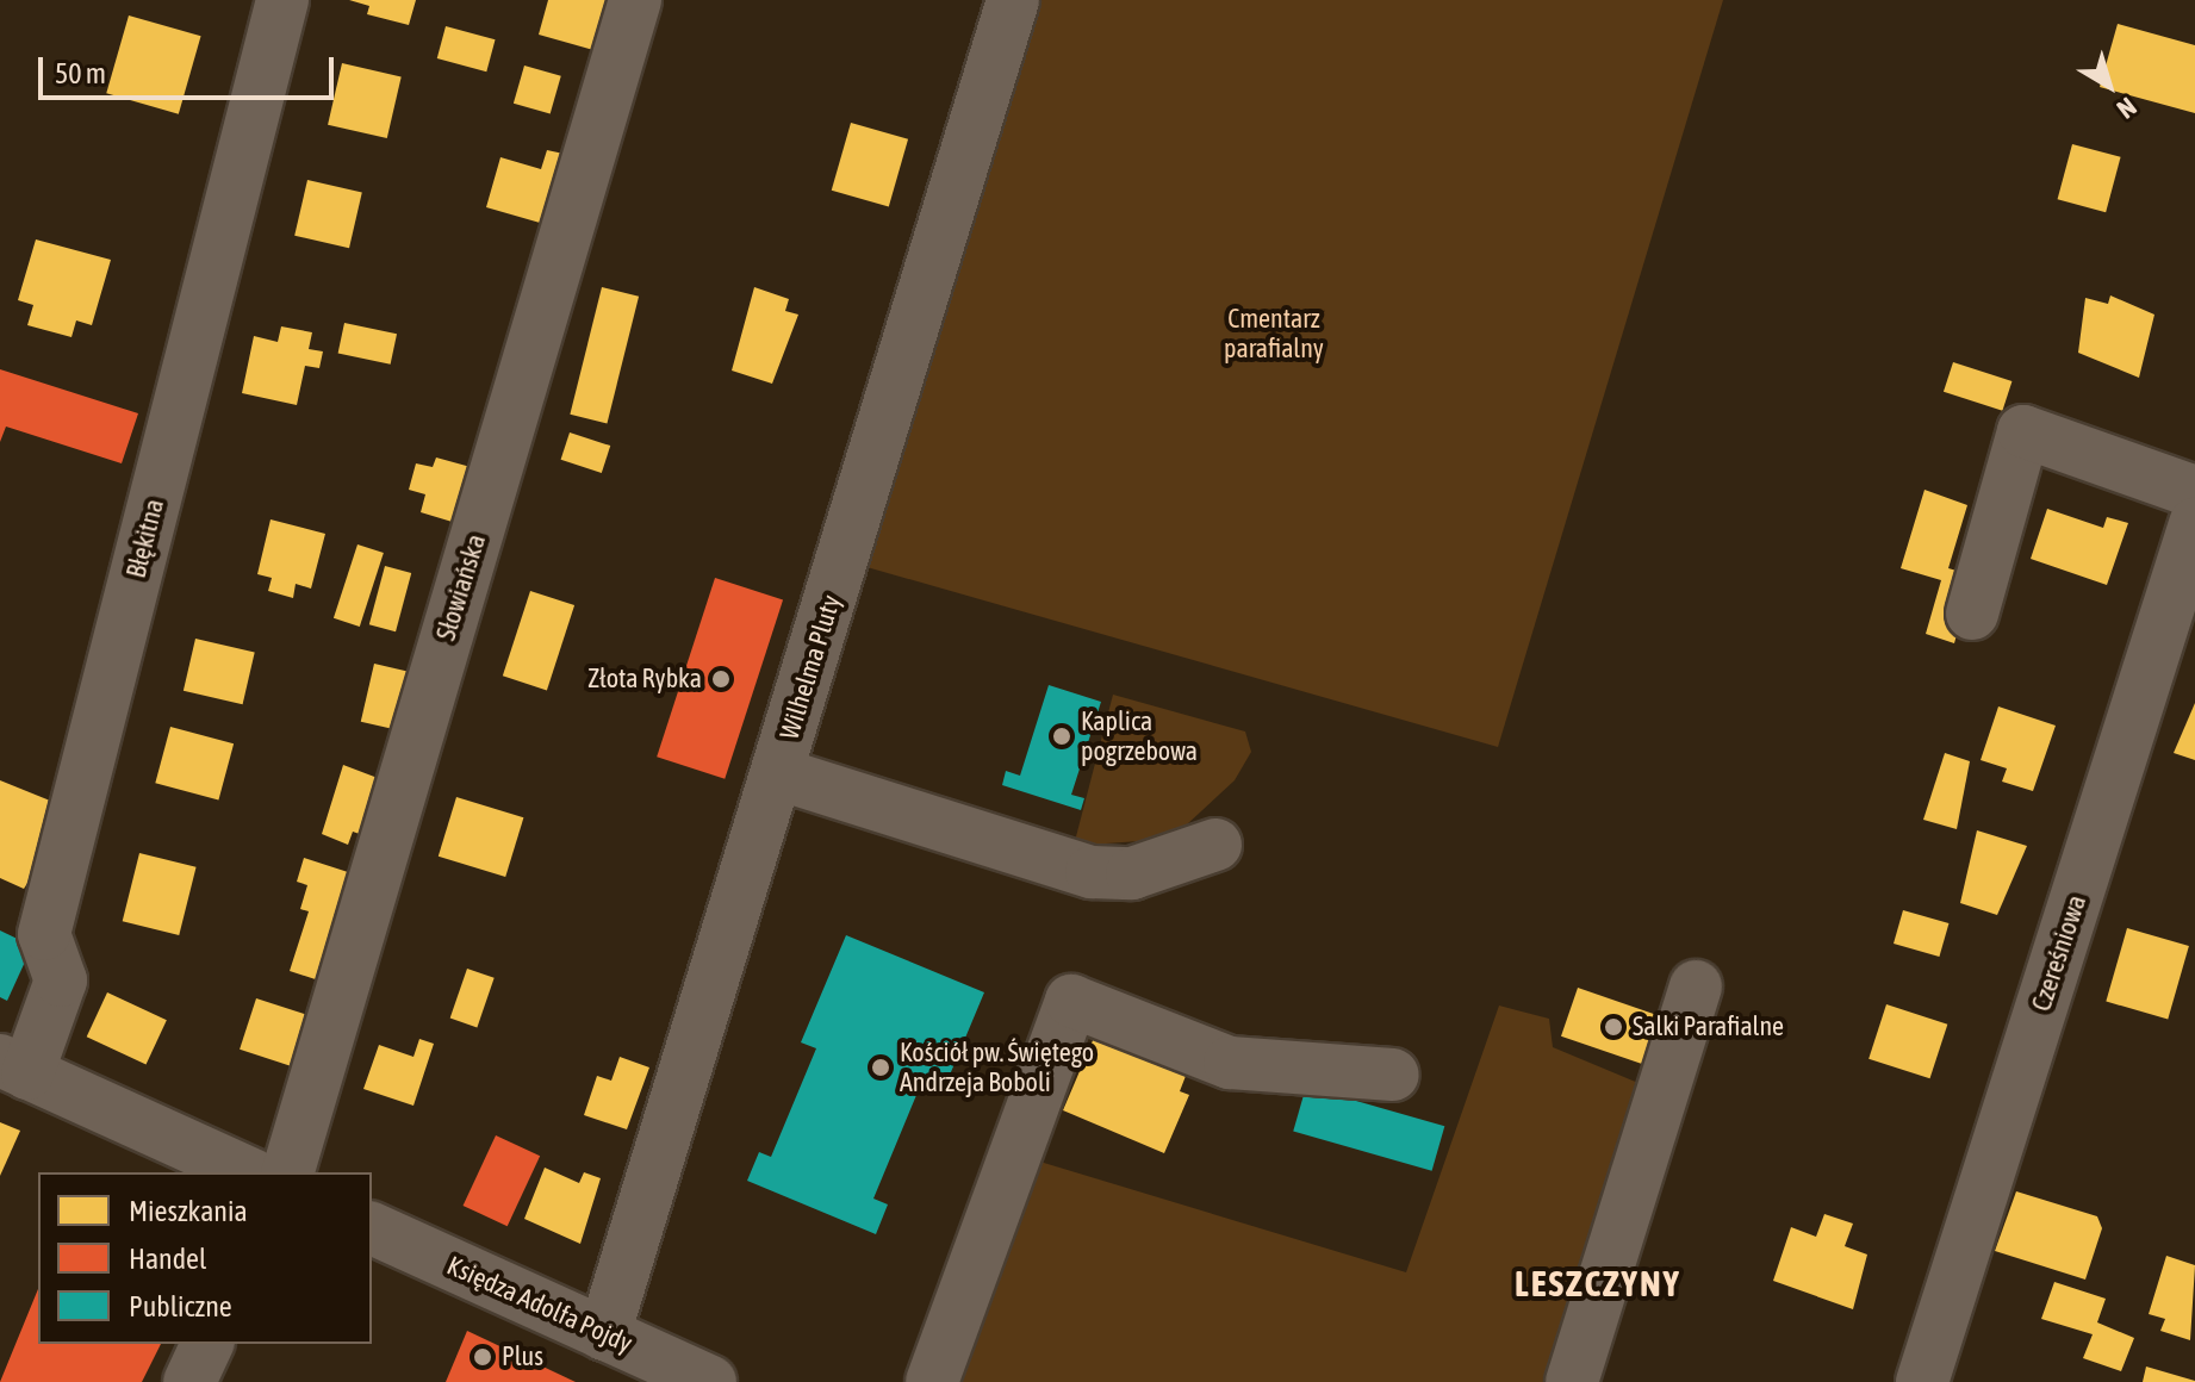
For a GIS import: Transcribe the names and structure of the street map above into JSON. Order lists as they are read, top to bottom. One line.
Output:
{"streets":{"street":["Błękitna","Słowiańska","Wilhelma Pluty","Czereśniowa","Księdza Adolfa Pojdy"]},"crossings":[["Wilhelma Pluty","Księdza Adolfa Pojdy"]],"districts":["LESZCZYNY"],"parks":["Cmentarz parafialny"],"places":["Złota Rybka","Kaplica pogrzebowa","Salki Parafialne","Kościół pw. Świętego Andrzeja Boboli","Plus"],"legend":["Mieszkania","Handel","Publiczne"],"scale_bar":"50 m","north":"bottom right"}
